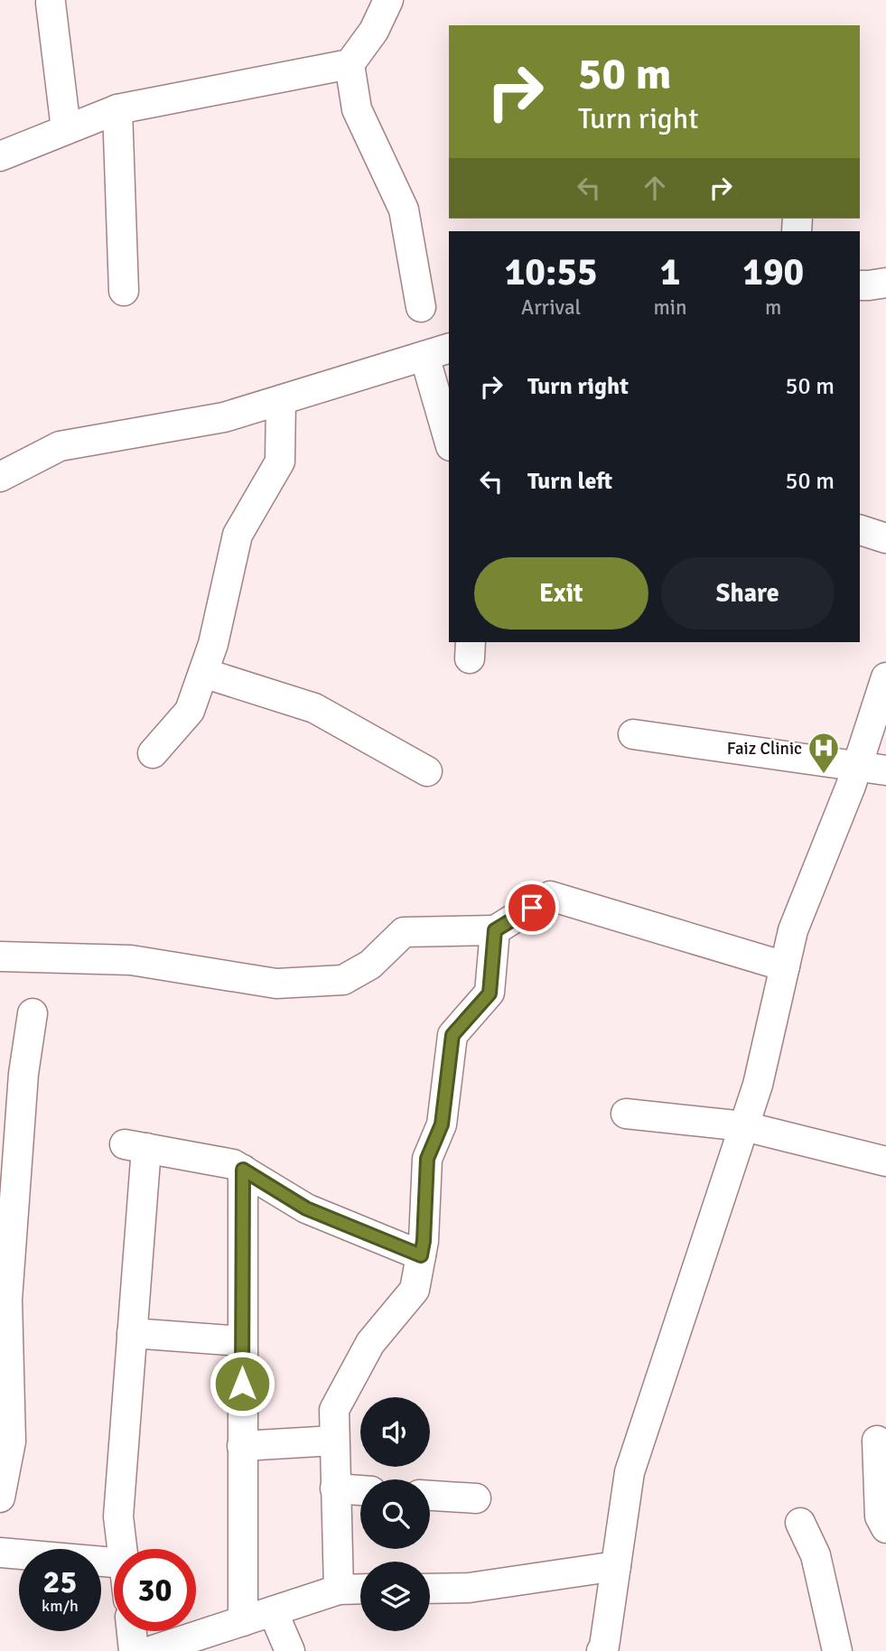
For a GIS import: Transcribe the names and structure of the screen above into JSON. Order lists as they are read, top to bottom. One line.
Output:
{"places":{"hospital":["Faiz Clinic"]},"page":{"turn":["50 m","Turn right"],"eta":["10:55","Arrival","1","min","190","m"],"list":[{"name":"Turn right","value":"50 m"},{"name":"Turn left","value":"50 m"}],"buttons":["Exit","Share"],"speed":"25 km/h","limit":"30"}}
